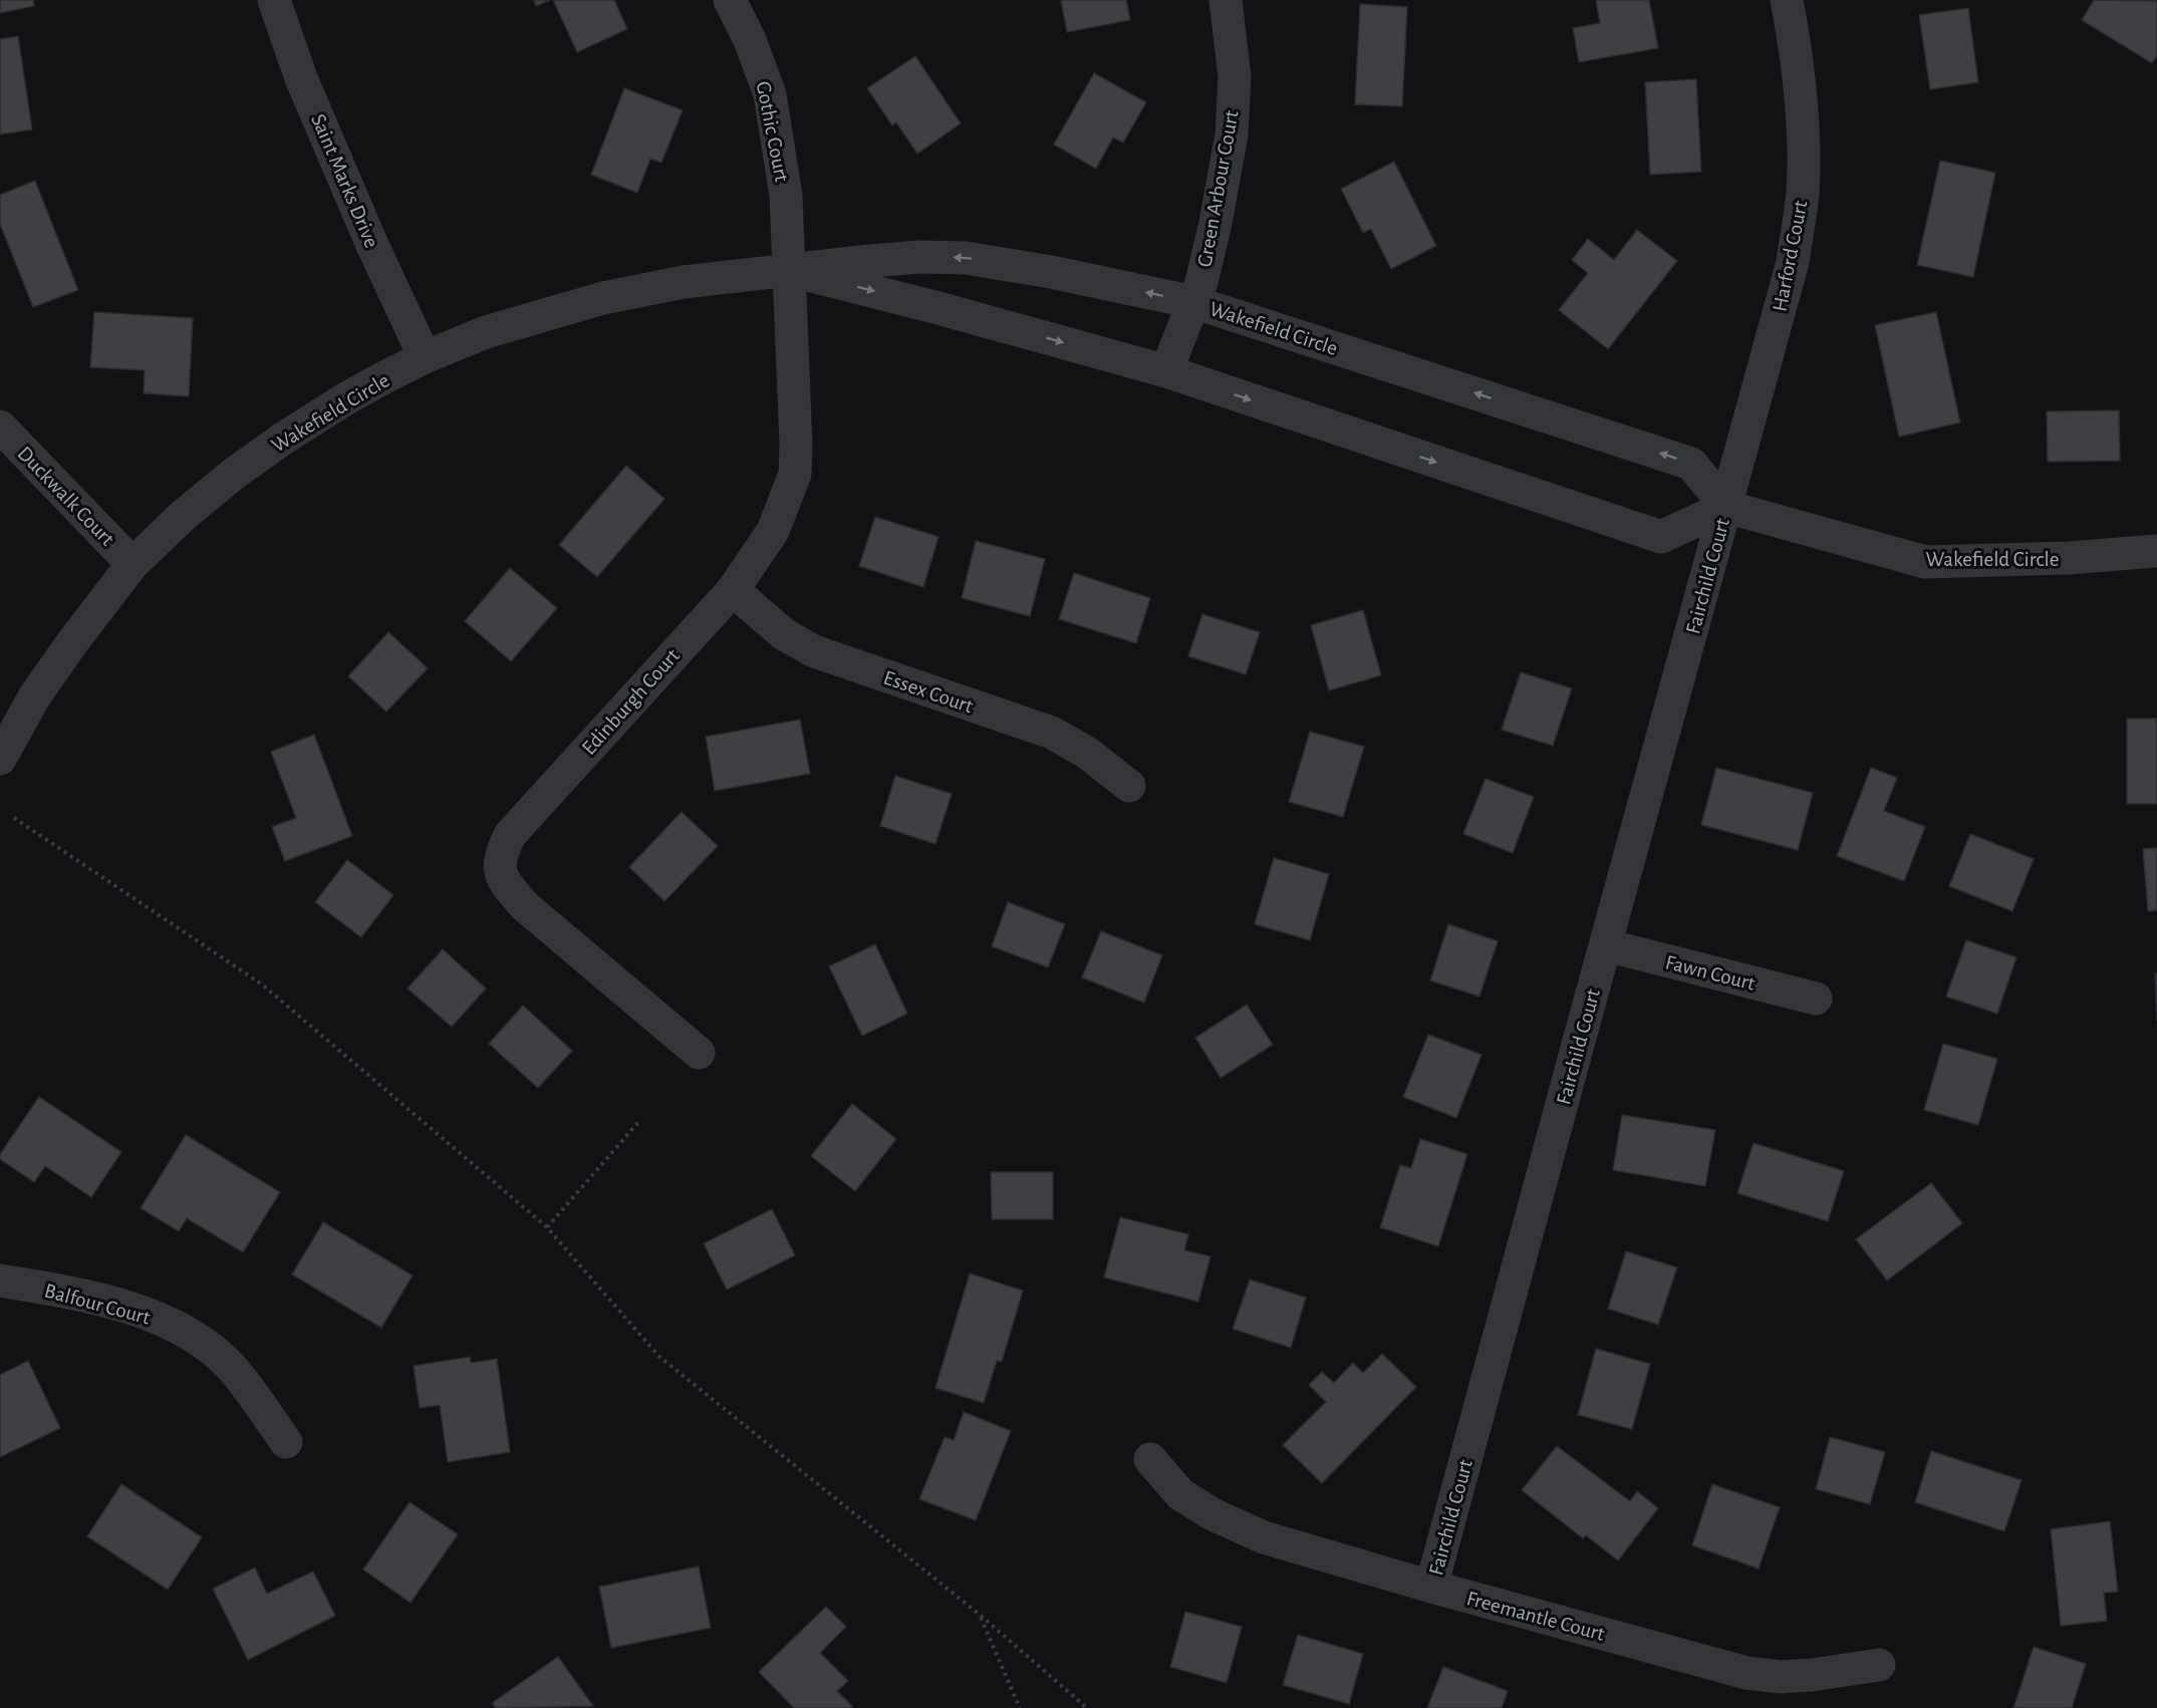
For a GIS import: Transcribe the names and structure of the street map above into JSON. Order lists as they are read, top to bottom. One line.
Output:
{"streets":{"street":["Gothic Court","Saint Marks Drive","Green Arbour Court","Harford Court","Wakefield Circle","Duckwalk Court","Fairchild Court","Essex Court","Edinburgh Court","Fawn Court","Balfour Court","Freemantle Court"]},"crossings":[["Gothic Court","Wakefield Circle"],["Gothic Court","Edinburgh Court"],["Saint Marks Drive","Wakefield Circle"],["Green Arbour Court","Wakefield Circle"],["Harford Court","Wakefield Circle"],["Harford Court","Fairchild Court"],["Wakefield Circle","Duckwalk Court"],["Wakefield Circle","Fairchild Court"],["Wakefield Circle","Edinburgh Court"],["Fairchild Court","Fawn Court"],["Fairchild Court","Freemantle Court"],["Essex Court","Edinburgh Court"]]}
